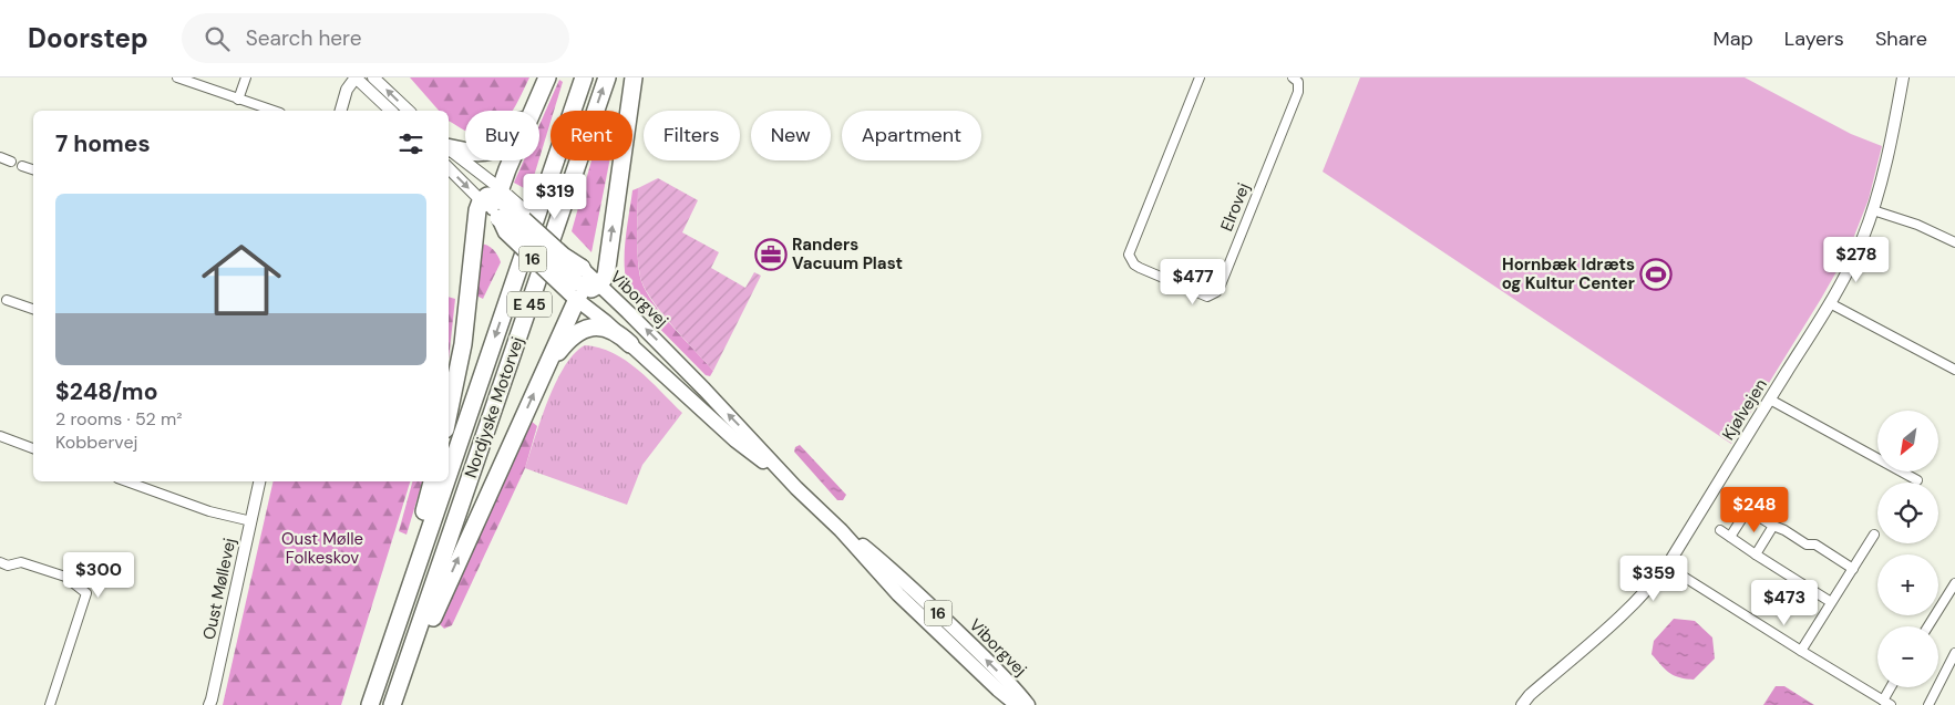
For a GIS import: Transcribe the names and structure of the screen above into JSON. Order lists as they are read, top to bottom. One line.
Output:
{"streets":{"highway":["E 45","Nordjyske Motorvej"],"main road":["16","Viborgvej"],"street":["Elrovej","Kjølvejen","Oust Møllevej"]},"parks":["Oust Mølle Folkeskov"],"places":{"office":["Randers Vacuum Plast"],"sports":["Hornbæk Idræts og Kultur Center"]},"north":"bottom left","page":{"header":"Doorstep","search":"Search here","nav":["Map","Layers","Share"],"chip":["Buy","Rent","Filters","New","Apartment"],"heading":"7 homes","price":["$319","$278","$477","$248","$300","$359","$473"],"list":[{"name":"$248/mo","note":"2 rooms · 52 m² · Kobbervej"}],"map_buttons":["+","−"]}}
